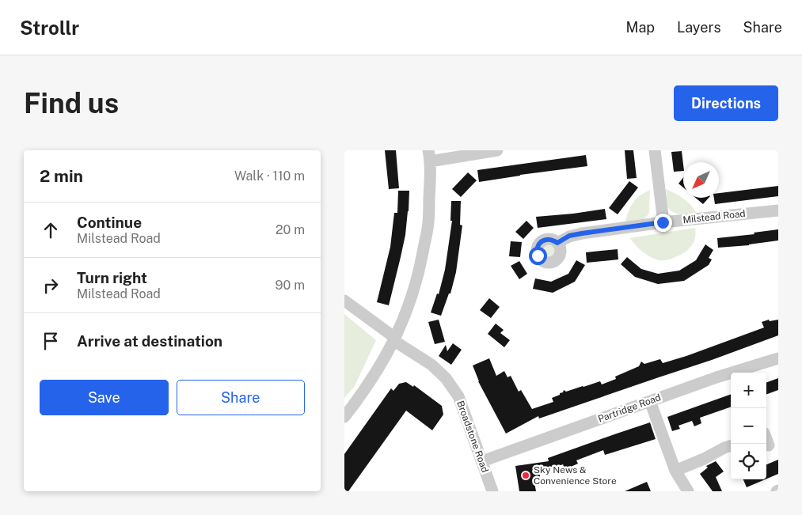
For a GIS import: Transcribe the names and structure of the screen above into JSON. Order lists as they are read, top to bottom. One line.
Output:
{"streets":{"street":["Milstead Road","Partridge Road","Broadstone Road"]},"crossings":[["Partridge Road","Broadstone Road"]],"places":["Sky News & Convenience Store"],"north":"bottom left","page":{"header":"Strollr","nav":["Map","Layers","Share"],"buttons":["Directions",["Save","Share"]],"title":"Find us","heading":["2 min","Walk · 110 m"],"list":[["Continue","Milstead Road","20 m"],["Turn right","Milstead Road","90 m"],"Arrive at destination"],"map_buttons":["+","−"]}}
